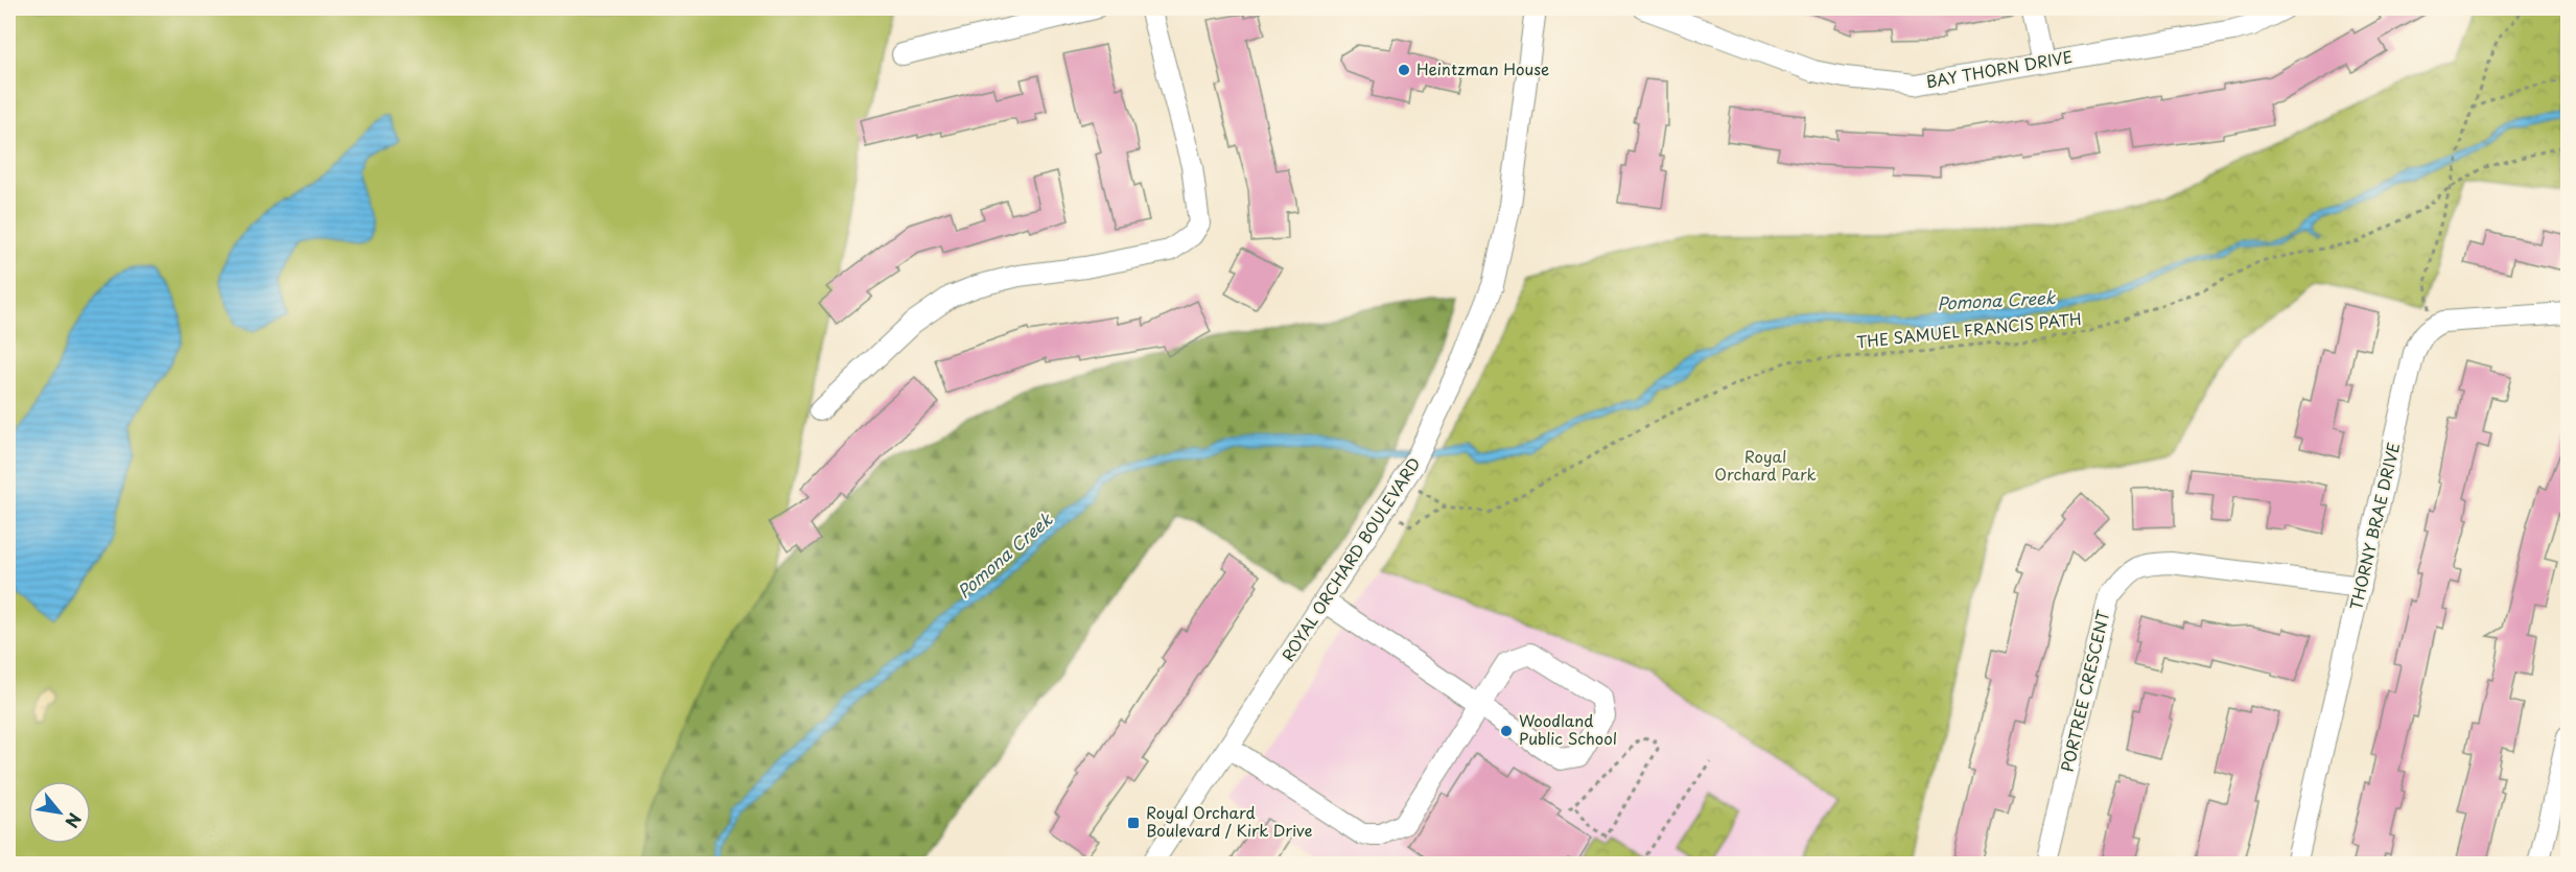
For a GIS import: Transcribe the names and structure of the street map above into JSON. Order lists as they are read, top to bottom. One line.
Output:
{"streets":{"street":["BAY THORN DRIVE","THORNY BRAE DRIVE","ROYAL ORCHARD BOULEVARD","PORTREE CRESCENT"],"path":["THE SAMUEL FRANCIS PATH"]},"crossings":[["THE SAMUEL FRANCIS PATH","ROYAL ORCHARD BOULEVARD"],["THORNY BRAE DRIVE","PORTREE CRESCENT"]],"water":["Pomona Creek"],"parks":["Royal Orchard Park"],"places":{"other":["Heintzman House","Woodland Public School"],"transit":["Royal Orchard Boulevard / Kirk Drive"]},"north":"bottom right"}
